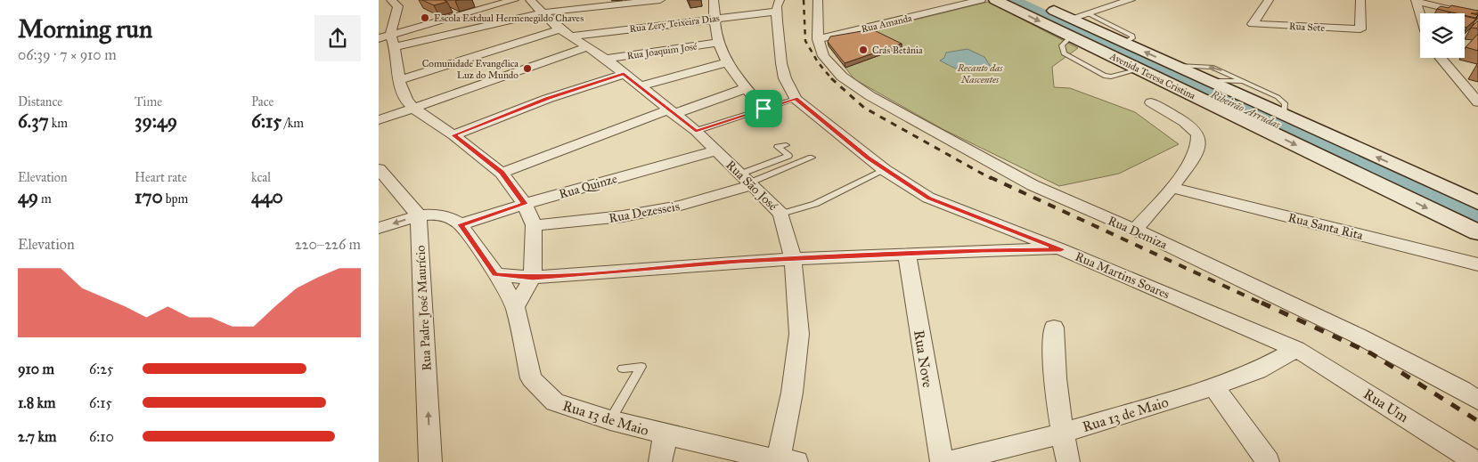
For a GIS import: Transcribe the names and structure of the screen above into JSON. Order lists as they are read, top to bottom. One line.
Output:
{"streets":{"main road":["Avenida Teresa Cristina"],"street":["Rua Zery Teixeira Dias","Rua Amanda","Rua Sete","Rua Joaquim José","Rua São José","Rua Quinze","Rua Dezesseis","Rua Santa Rita","Rua Demiza","Rua Martins Soares","Rua Padre José Maurício","Rua Nove","Rua Um","Rua 13 de Maio"]},"crossings":[["Rua Zery Teixeira Dias","Rua São José"],["Rua Amanda","Rua Demiza"],["Rua Joaquim José","Rua São José"],["Rua São José","Rua Quinze"],["Rua São José","Rua Dezesseis"],["Rua São José","Rua 13 de Maio"],["Rua Quinze","Rua 13 de Maio"],["Rua Martins Soares","Rua Um"],["Rua Martins Soares","Rua 13 de Maio"],["Rua Um","Rua 13 de Maio"]],"one_way":["Rua Padre José Maurício"],"water":["Ribeirão Arrudas"],"parks":["Recanto das Nascentes"],"places":["Escola Estdual Hermenegildo Chaves","Crás Betânia","Comunidade Evangélica Luz do Mundo"],"page":{"heading":["Morning run","06:39 · 7 × 910 m"],"stats":[["Distance","6.37 km"],["Time","39:49"],["Pace","6:15 /km"],["Elevation","49 m"],["Heart rate","170 bpm"],["kcal","440"]],"chart":["Elevation","220–226 m"],"list":[{"name":"910 m","note":"6:25"},{"name":"1.8 km","note":"6:15"},{"name":"2.7 km","note":"6:10"}]}}
